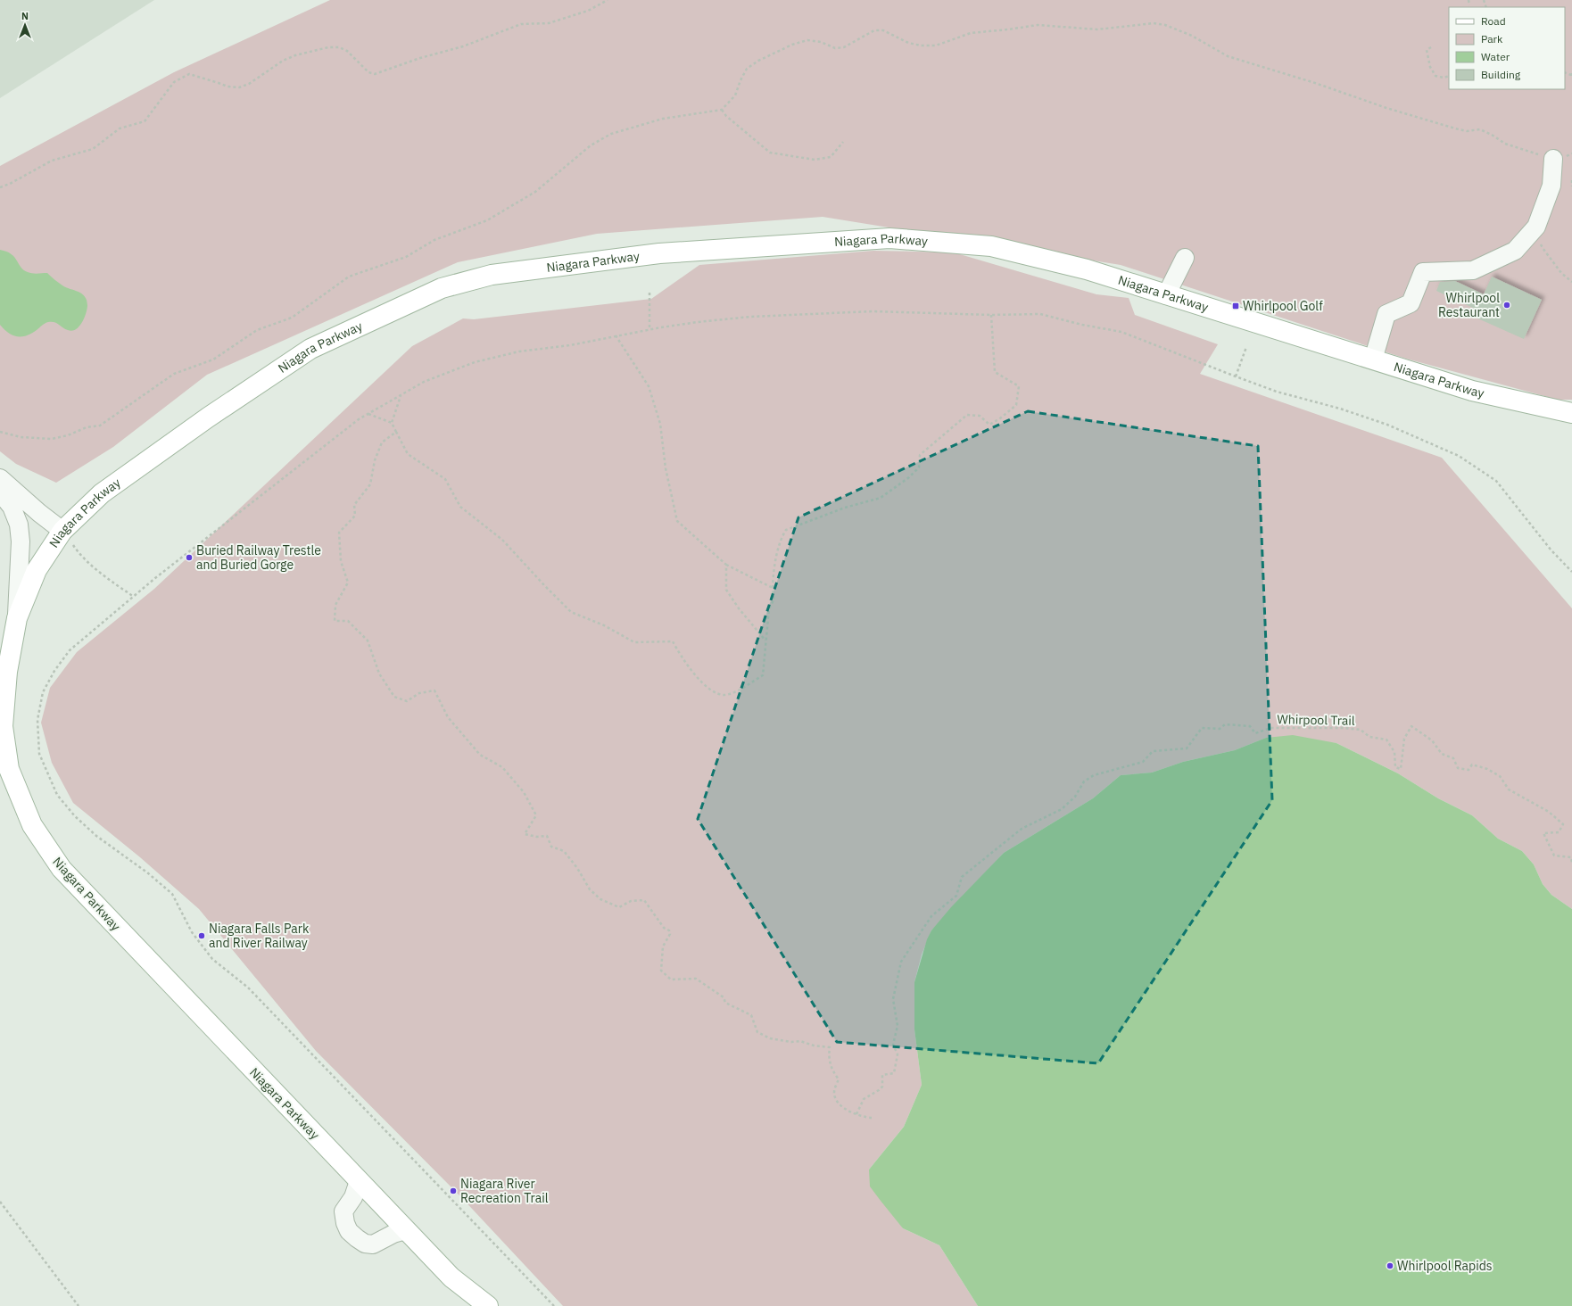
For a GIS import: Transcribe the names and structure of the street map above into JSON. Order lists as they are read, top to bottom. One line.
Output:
{"streets":{"main road":["Niagara Parkway"],"path":["Whirpool Trail"]},"places":{"other":["Whirlpool Restaurant","Buried Railway Trestle and Buried Gorge","Niagara Falls Park and River Railway","Niagara River Recreation Trail","Whirlpool Rapids"],"transit":["Whirlpool Golf"]},"legend":["Road","Park","Water","Building"],"north":"top"}
